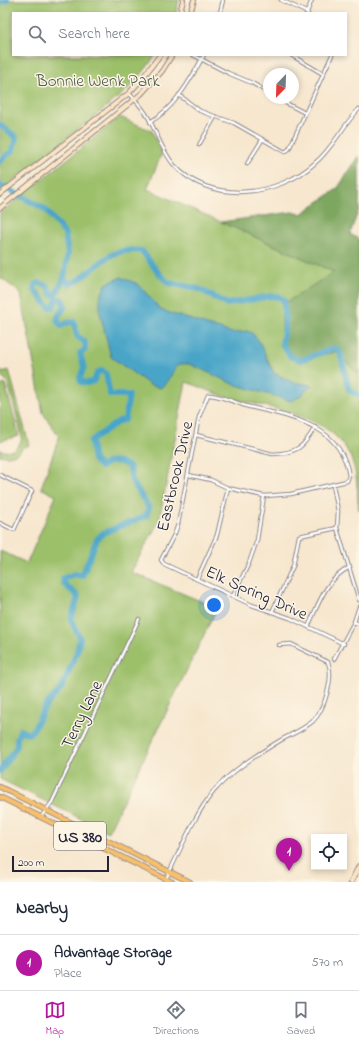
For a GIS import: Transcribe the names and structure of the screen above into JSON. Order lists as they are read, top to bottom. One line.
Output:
{"streets":{"highway":["US 380"],"street":["Eastbrook Drive","Elk Spring Drive","Terry Lane"]},"crossings":[["Eastbrook Drive","Elk Spring Drive"],["Terry Lane","US 380"]],"parks":["Bonnie Wenk Park"],"scale_bar":"200 m","north":"bottom left","page":{"search":"Search here","pins":"1","scale":"200 m","heading":"Nearby","list":[{"mark":"1","name":"Advantage Storage","note":"Place","value":"570 m"}],"nav":["Map","Directions","Saved"]}}
